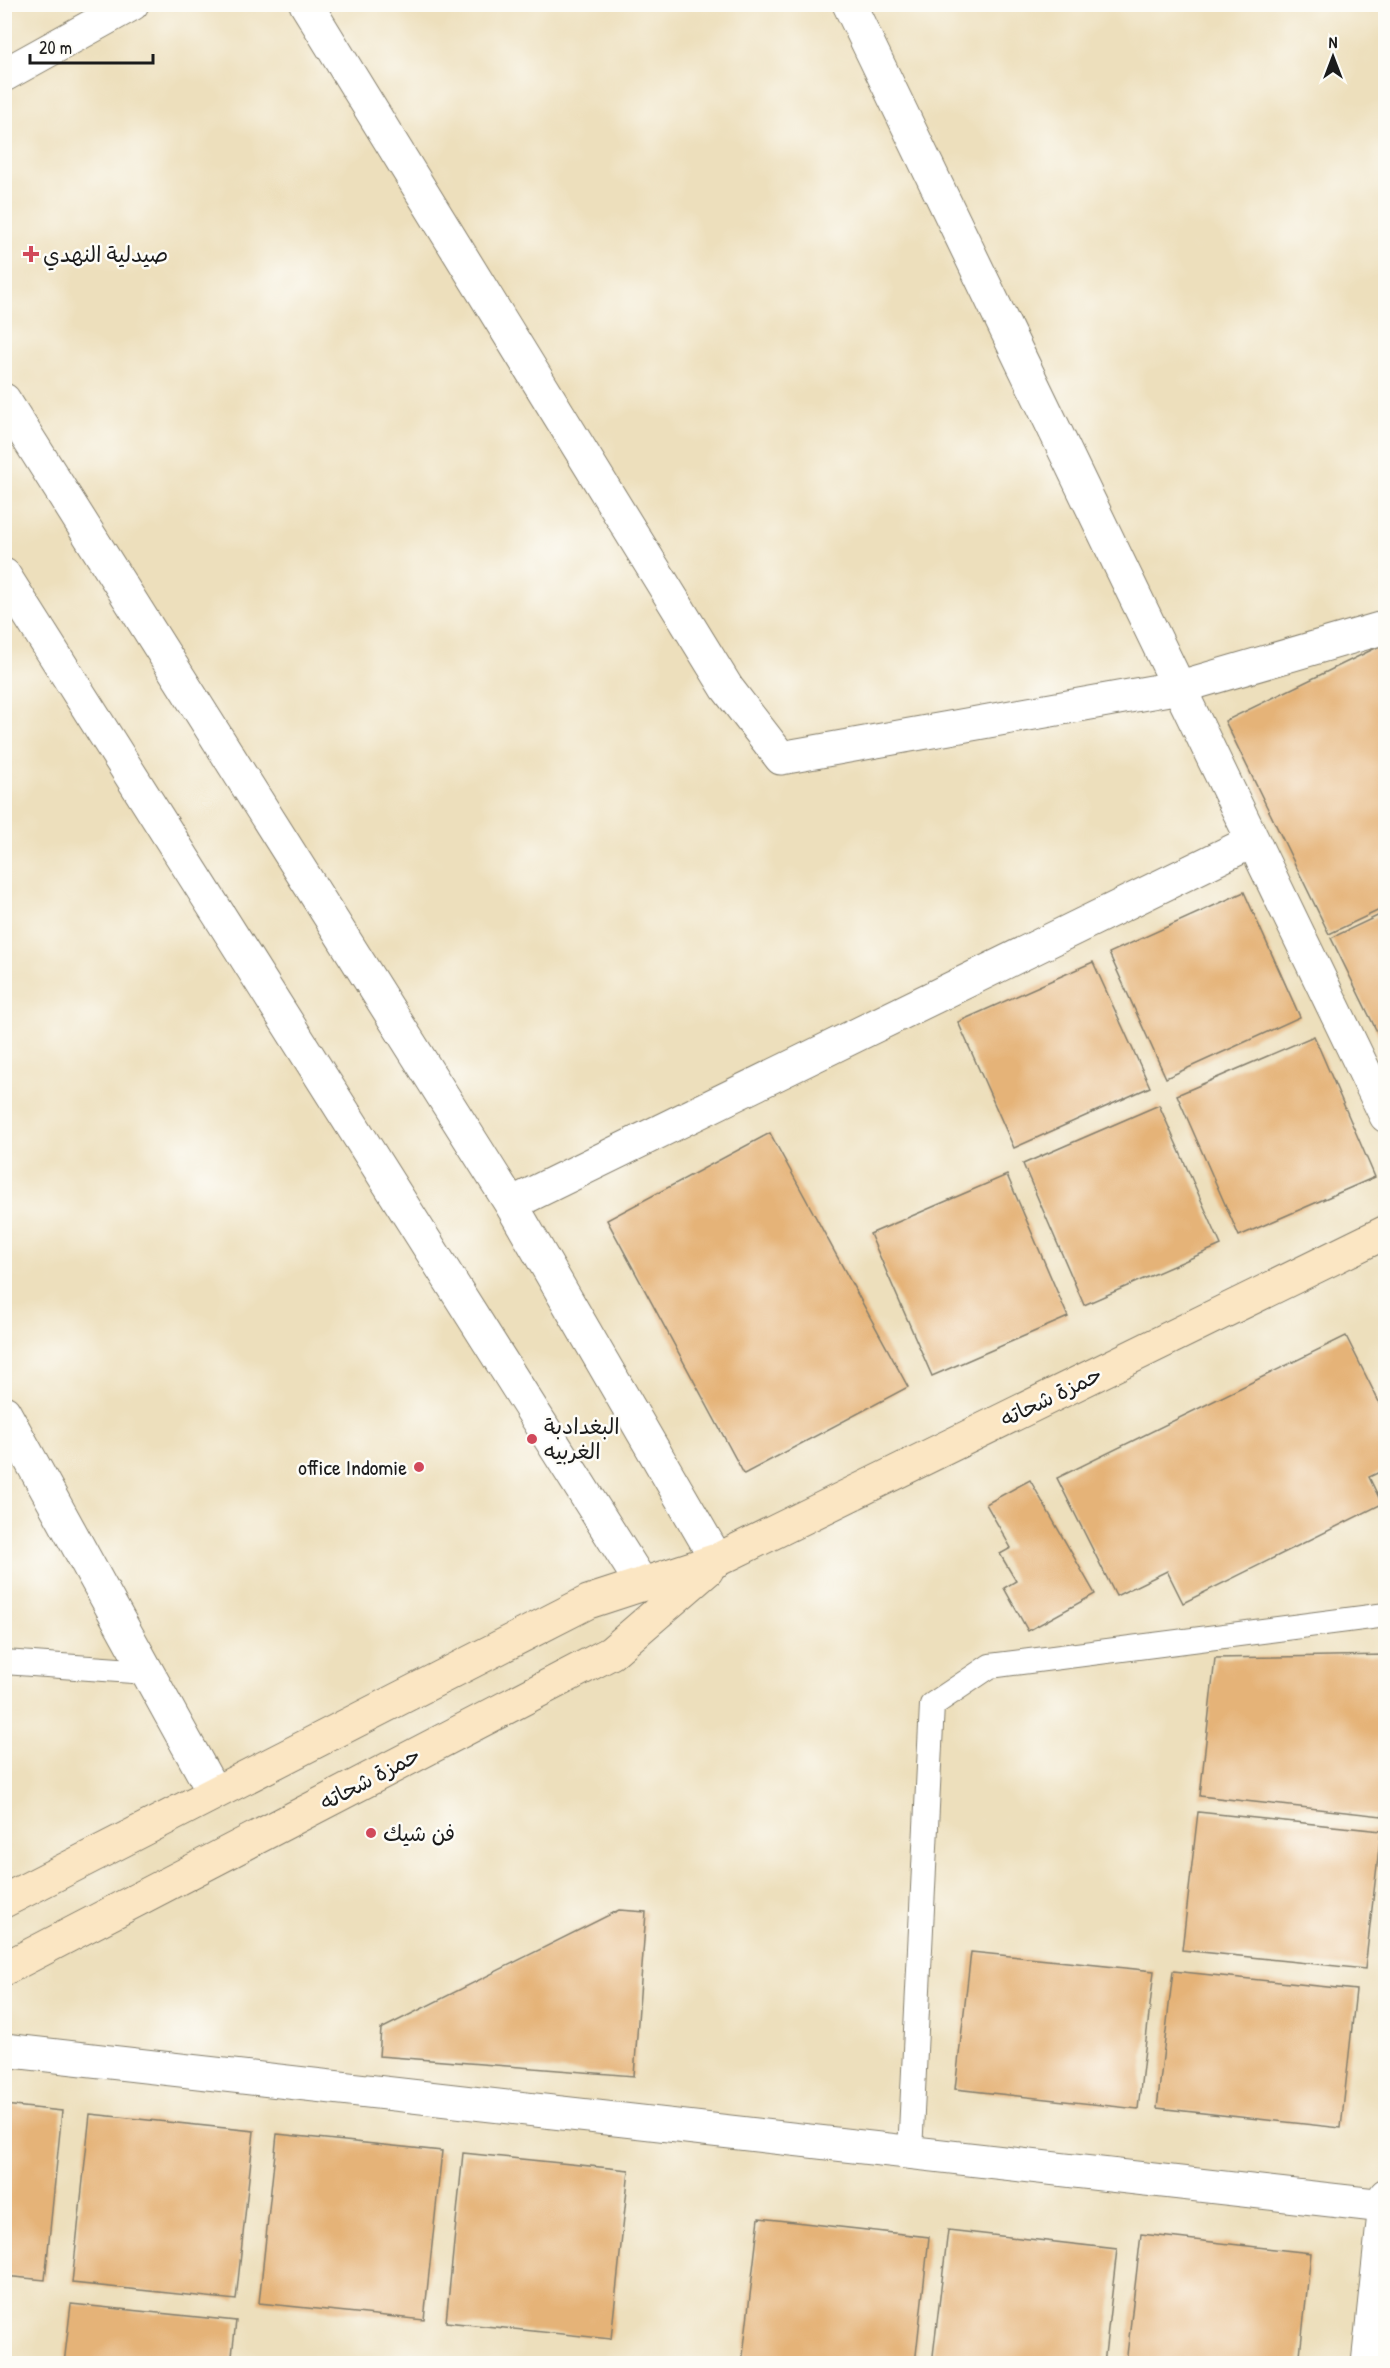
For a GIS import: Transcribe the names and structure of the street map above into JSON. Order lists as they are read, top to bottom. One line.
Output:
{"streets":{"main road":["حمزة شحاته"]},"places":{"health":["صيدلية النهدي"],"other":["البغدادبة الغربيه","office Indomie","فن شيك"]},"scale_bar":"20 m","north":"top"}
